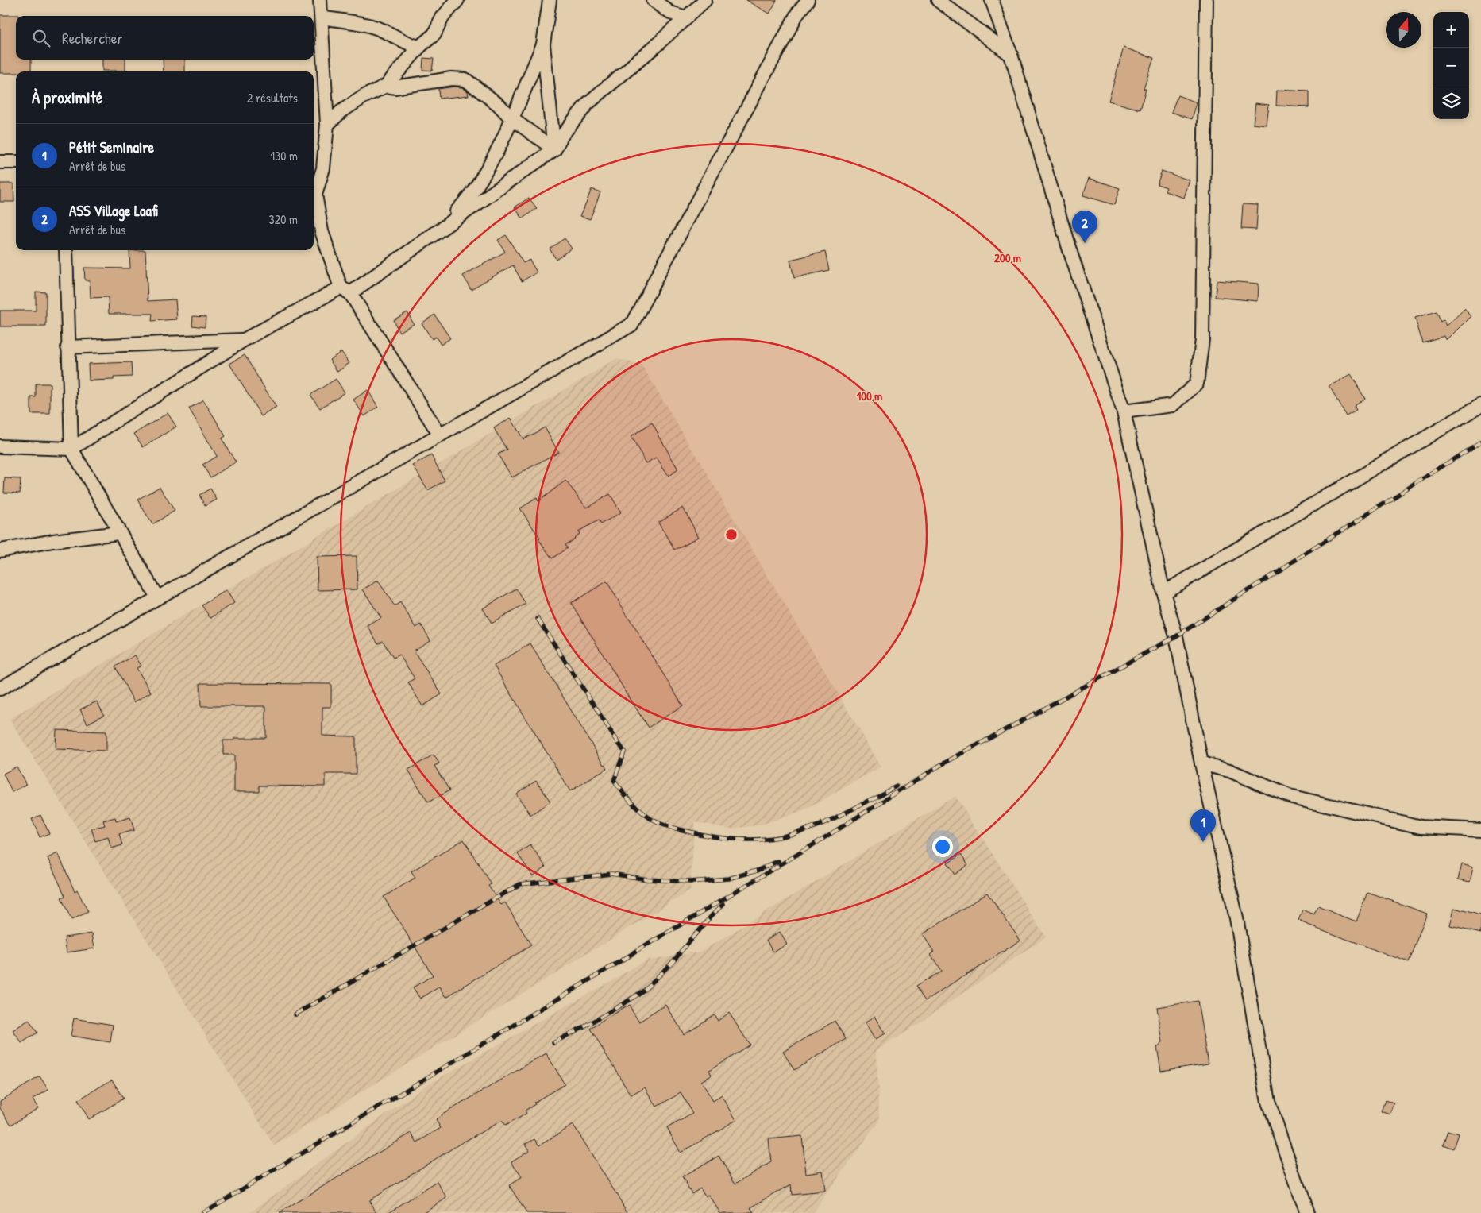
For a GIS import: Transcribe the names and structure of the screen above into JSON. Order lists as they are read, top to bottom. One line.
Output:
{"north":"top","page":{"map_buttons":["+","−"],"search":"Rechercher","heading":["À proximité","2 résultats"],"list":[{"mark":"1","name":"Pétit Seminaire","note":"Arrêt de bus","value":"130 m"},{"mark":"2","name":"ASS Village Laafi","note":"Arrêt de bus","value":"320 m"}],"pins":["2","1"]},"rings":["200 m","100 m"]}
